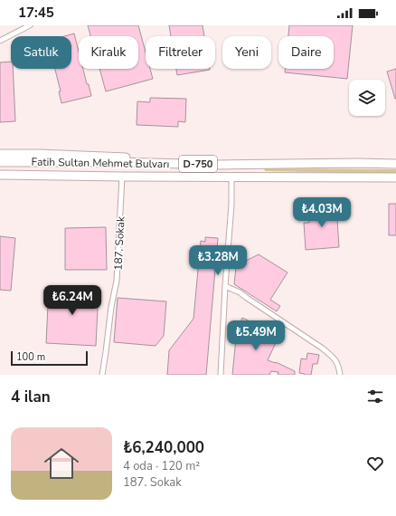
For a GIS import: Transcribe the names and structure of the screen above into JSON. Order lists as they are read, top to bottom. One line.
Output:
{"streets":{"highway":["Fatih Sultan Mehmet Bulvarı","D-750"],"street":["187. Sokak"]},"crossings":[["Fatih Sultan Mehmet Bulvarı","187. Sokak"]],"scale_bar":"100 m","page":{"status":"17:45","chip":["Satılık","Kiralık","Filtreler","Yeni","Daire"],"price":["₺4.03M","₺3.28M","₺6.24M","₺5.49M"],"scale":"100 m","heading":"4 ilan","list":[{"name":"₺6,240,000","note":"4 oda · 120 m² · 187. Sokak"}]}}
